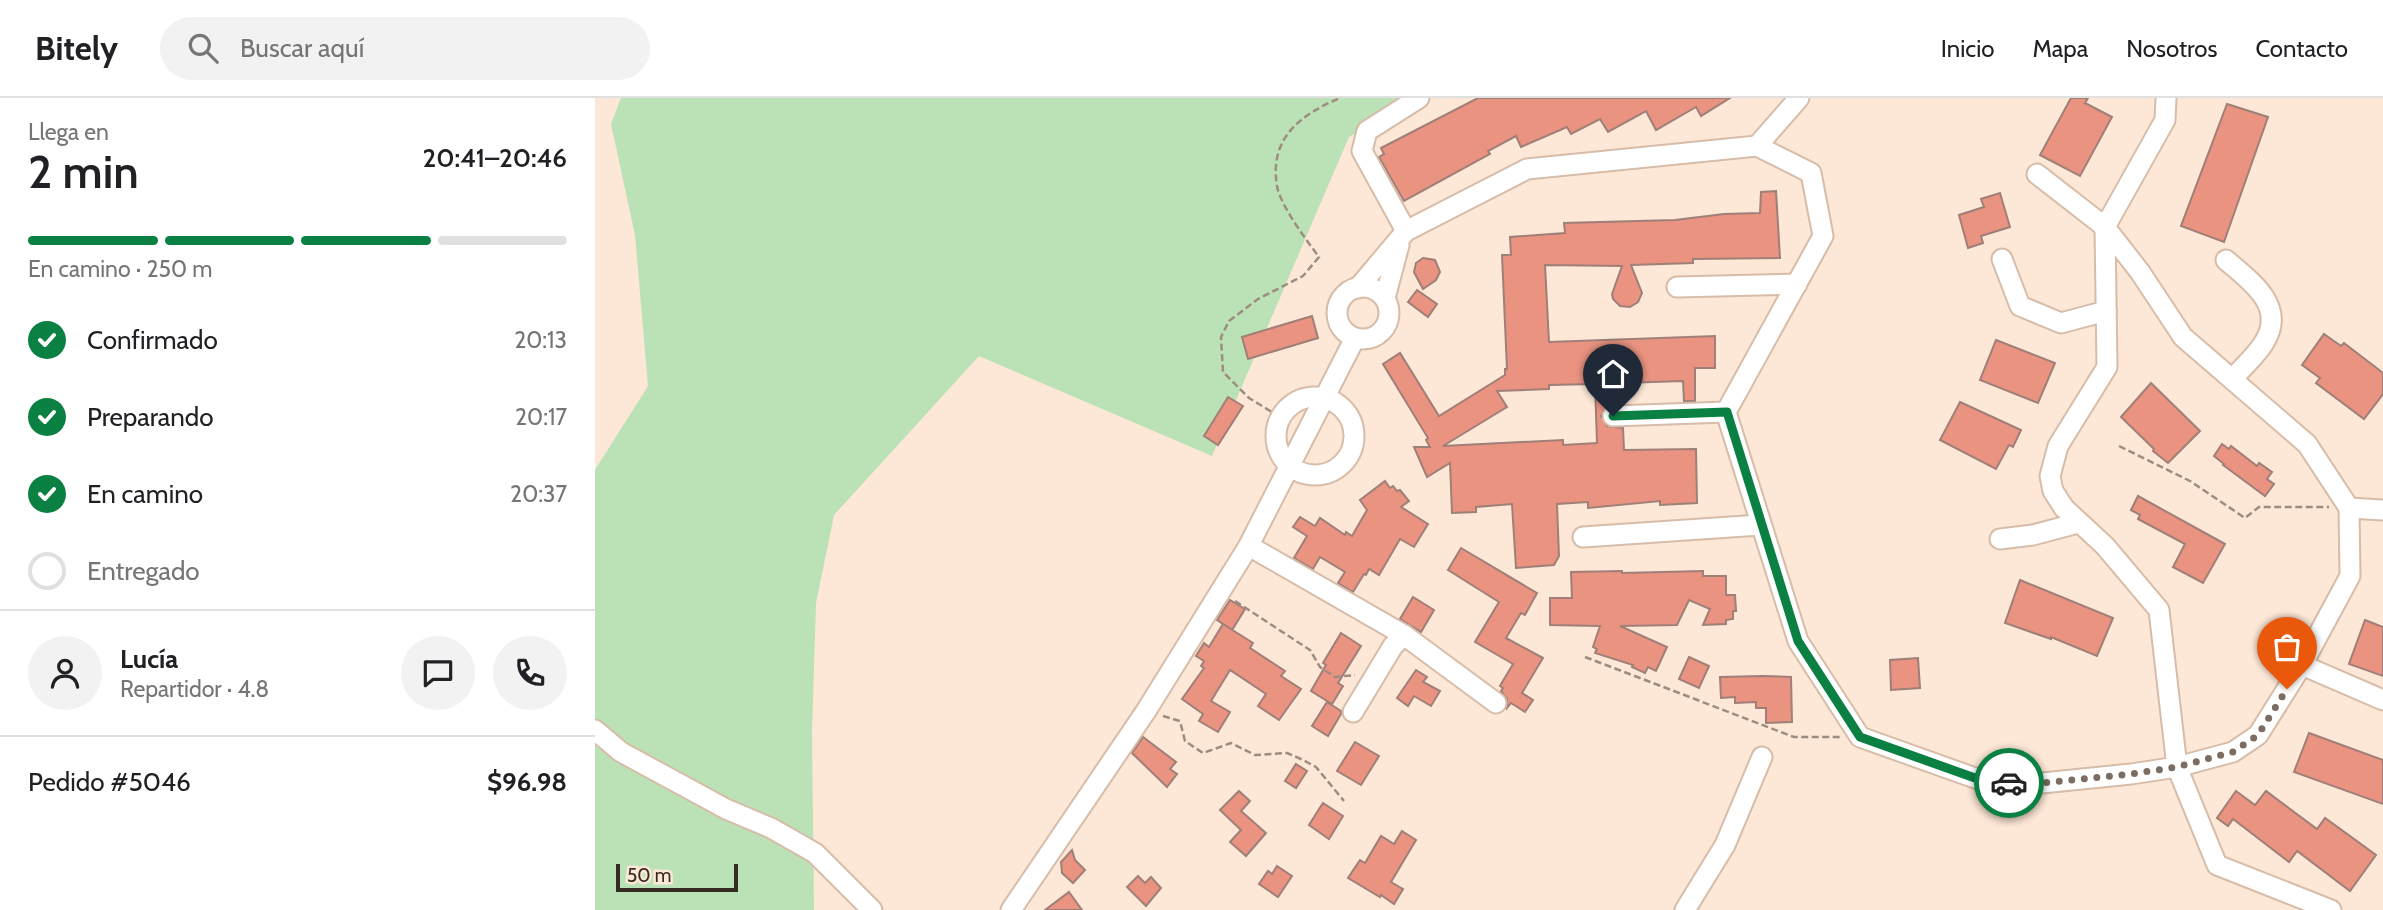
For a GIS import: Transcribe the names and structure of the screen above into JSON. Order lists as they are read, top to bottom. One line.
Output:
{"scale_bar":"50 m","page":{"header":"Bitely","search":"Buscar aquí","nav":["Inicio","Mapa","Nosotros","Contacto"],"heading":["2 min","Llega en","20:41–20:46"],"panel":["Lucía","Repartidor · 4.8","Pedido #5046","$96.98"],"bar":"En camino · 250 m","list":[["Confirmado","20:13"],["Preparando","20:17"],["En camino","20:37"],"Entregado"],"scale":"50 m"}}
